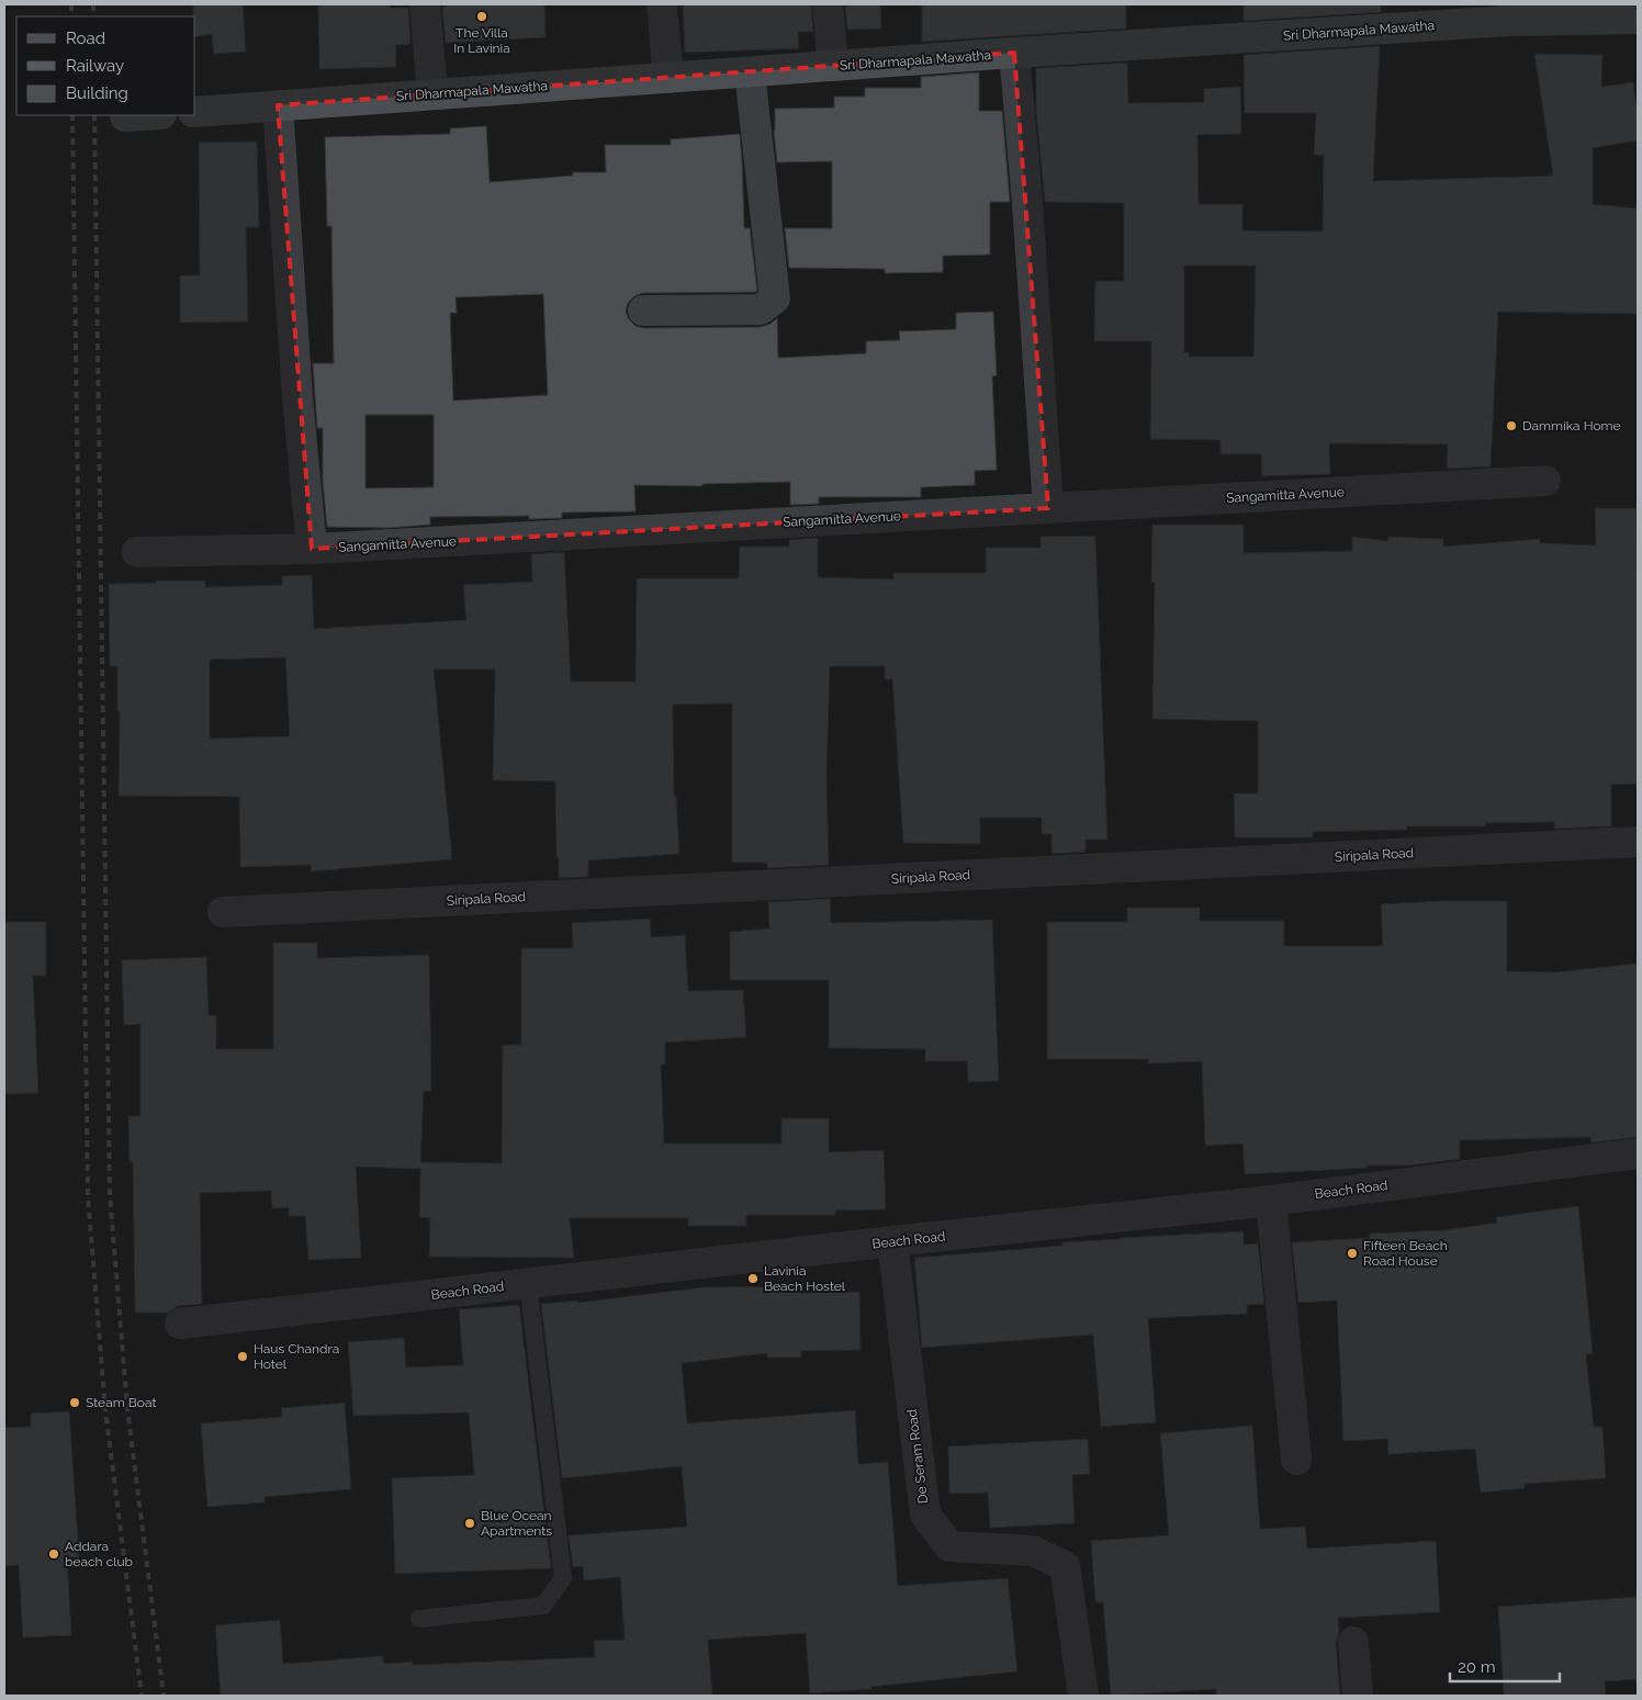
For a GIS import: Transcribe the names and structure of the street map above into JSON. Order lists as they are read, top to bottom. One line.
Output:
{"streets":{"street":["Sri Dharmapala Mawatha","Sangamitta Avenue","Siripala Road","Beach Road","De Seram Road"]},"crossings":[["Beach Road","De Seram Road"]],"places":["The Villa In Lavinia","Dammika Home","Fifteen Beach Road House","Lavinia Beach Hostel","Haus Chandra Hotel","Steam Boat","Blue Ocean Apartments","Addara beach club"],"legend":["Road","Railway","Building"],"scale_bar":"20 m"}
